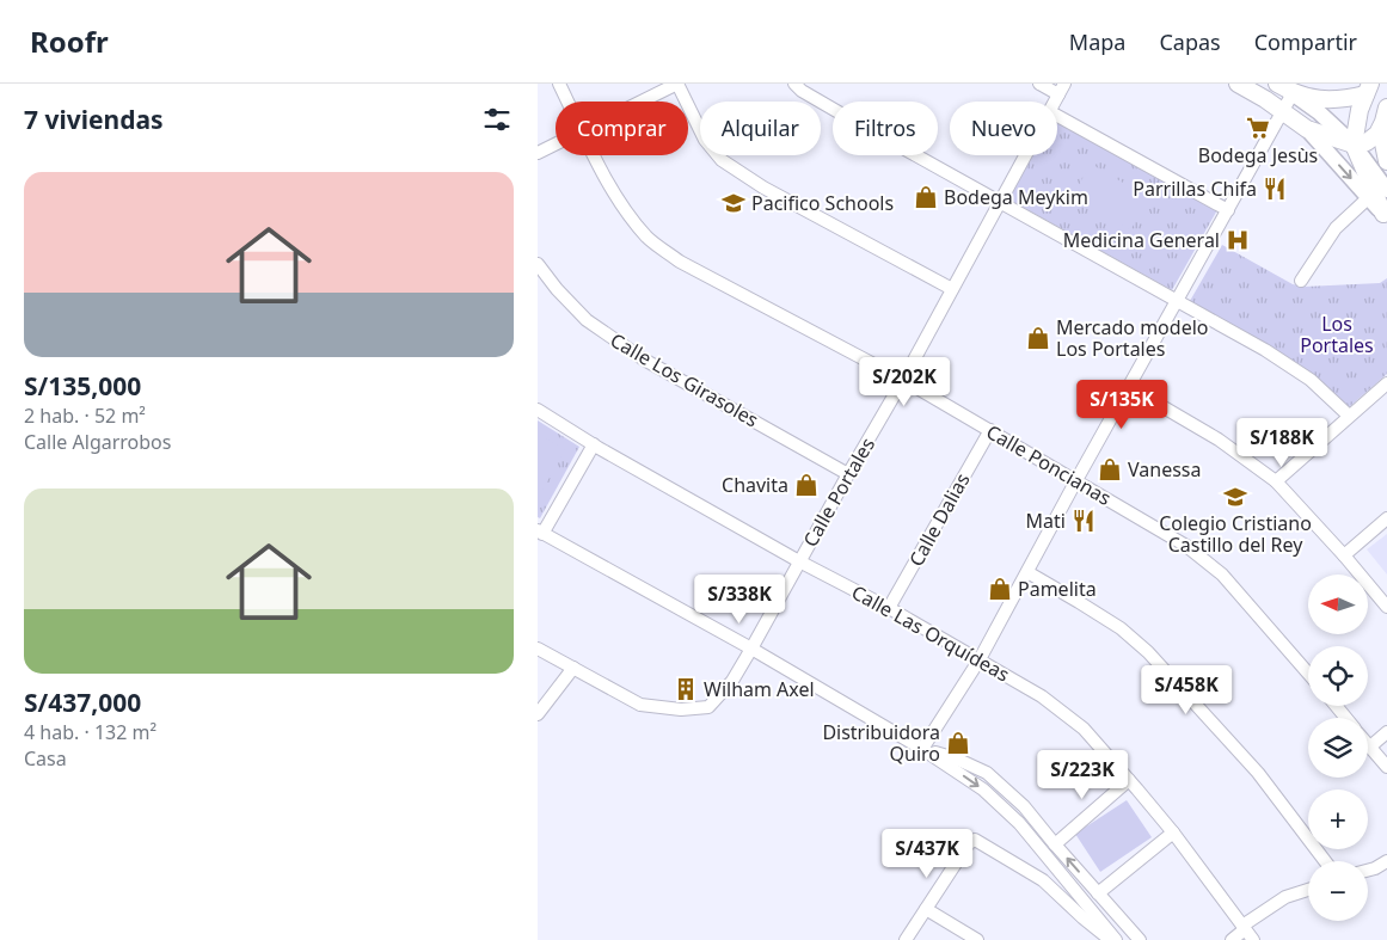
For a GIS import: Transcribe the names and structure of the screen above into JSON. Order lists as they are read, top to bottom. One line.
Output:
{"streets":{"street":["Calle Los Girasoles","Calle Poncianas","Calle Portales","Calle Dalias","Calle Las Orquídeas"]},"crossings":[["Calle Los Girasoles","Calle Portales"],["Calle Poncianas","Calle Portales"],["Calle Poncianas","Calle Dalias"],["Calle Portales","Calle Las Orquídeas"],["Calle Dalias","Calle Las Orquídeas"]],"parks":["Los Portales"],"places":{"supermarket":["Bodega Jesùs"],"restaurant":["Parrillas Chifa","Mati"],"shop":["Bodega Meykim","Mercado modelo Los Portales","Vanessa","Chavita","Pamelita","Distribuidora Quiro"],"school or university":["Pacifico Schools","Colegio Cristiano Castillo del Rey"],"hospital":["Medicina General"],"building":["Wilham Axel"]},"north":"left","page":{"header":"Roofr","nav":["Mapa","Capas","Compartir"],"heading":"7 viviendas","chip":["Comprar","Alquilar","Filtros","Nuevo"],"list":[{"name":"S/135,000","note":"2 hab. · 52 m² · Calle Algarrobos"},{"name":"S/437,000","note":"4 hab. · 132 m² · Casa"}],"price":["S/202K","S/135K","S/188K","S/338K","S/458K","S/223K","S/437K"],"map_buttons":["+","−"]}}
